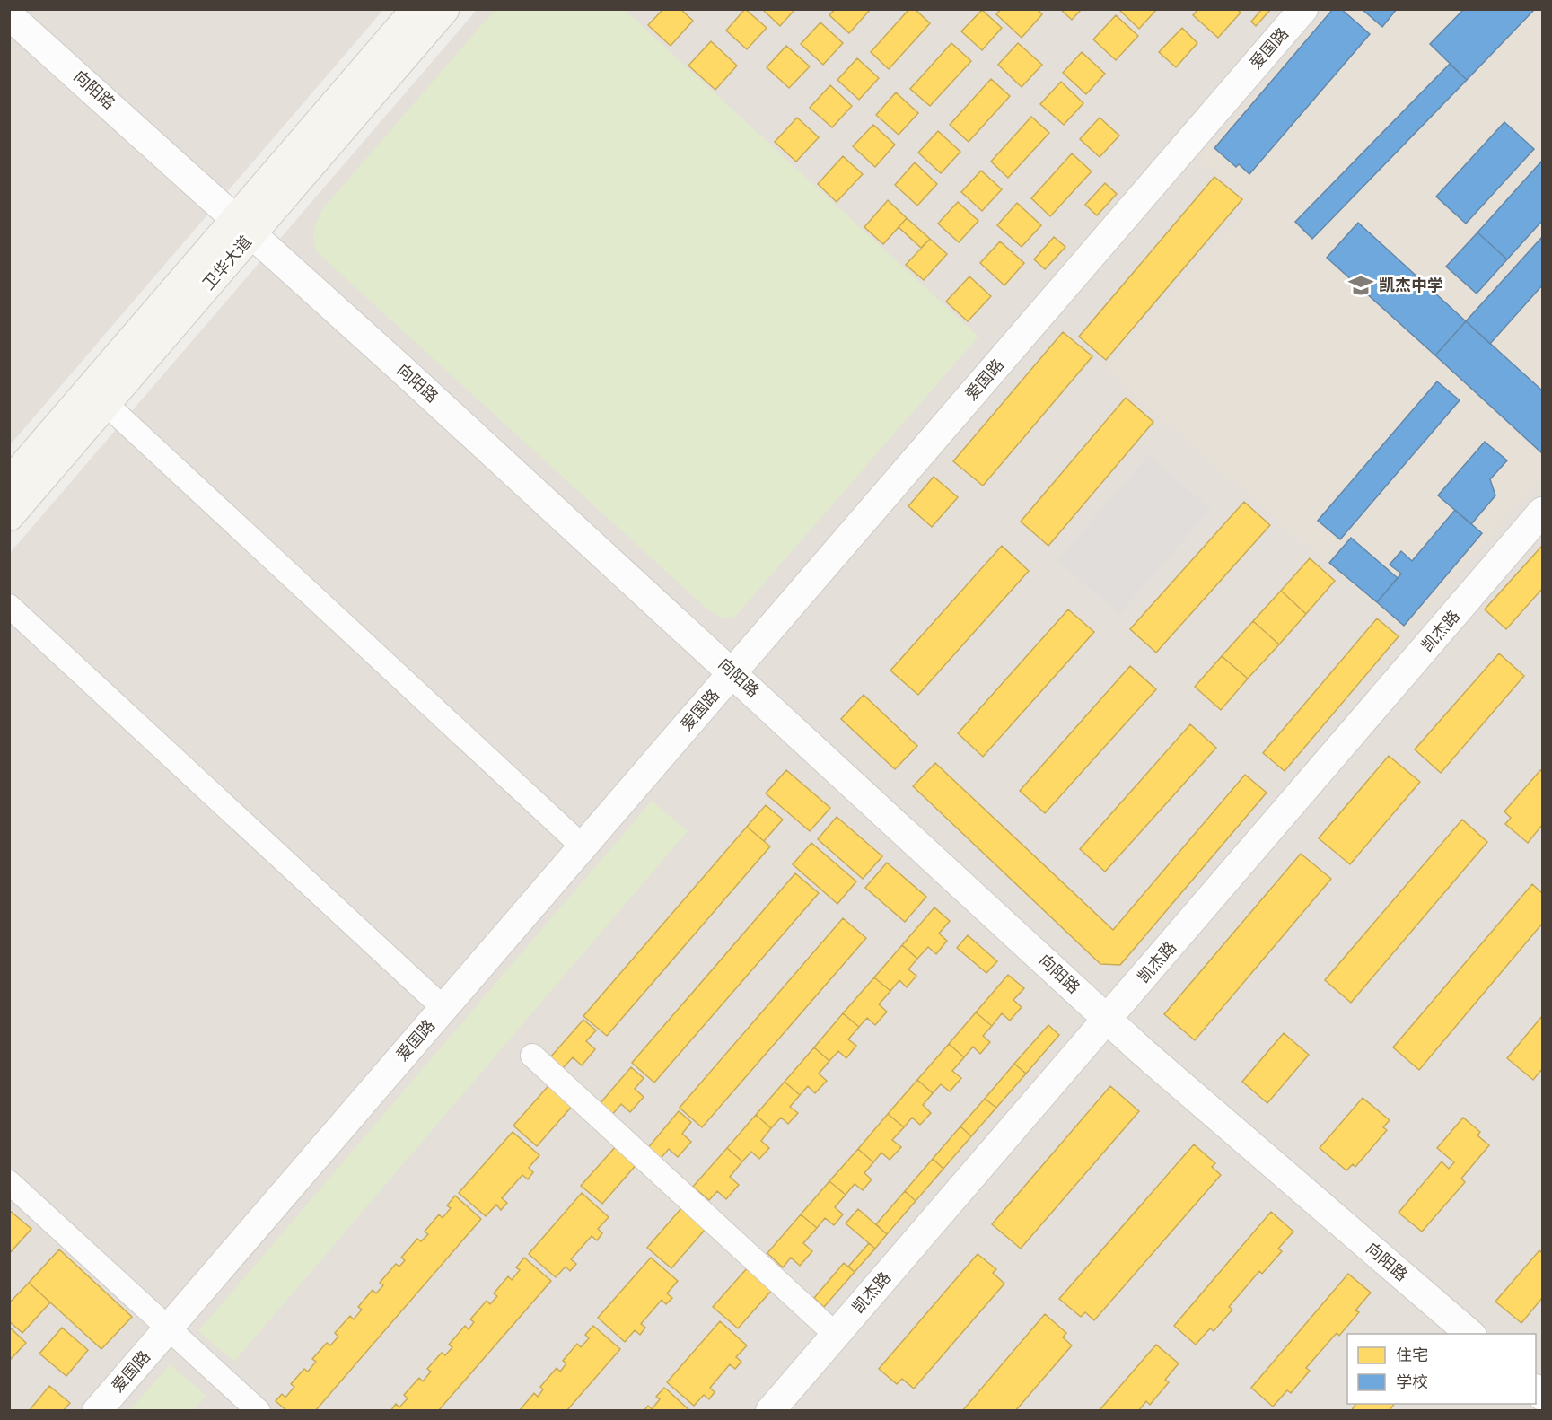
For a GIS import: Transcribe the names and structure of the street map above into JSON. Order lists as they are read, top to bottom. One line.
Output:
{"streets":{"main road":["卫华大道"],"street":["爱国路","向阳路","凯杰路"]},"crossings":[["爱国路","向阳路"],["向阳路","卫华大道"],["向阳路","凯杰路"]],"places":{"school or university":["凯杰中学"]},"legend":["住宅","学校"]}
